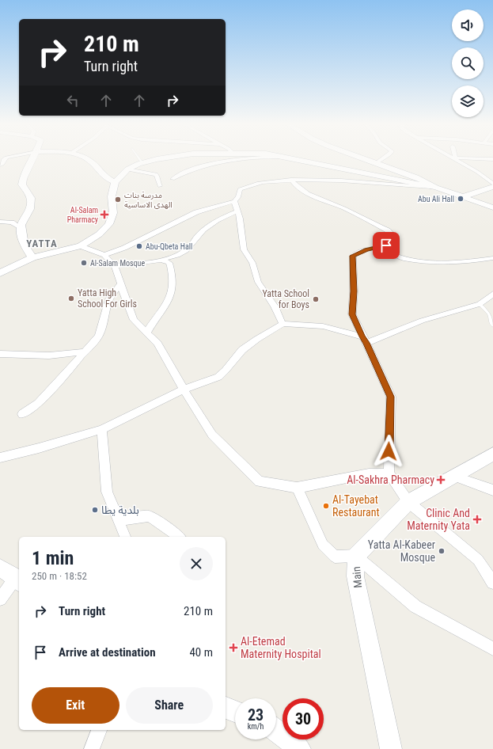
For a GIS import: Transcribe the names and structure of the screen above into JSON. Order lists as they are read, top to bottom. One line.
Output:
{"streets":{"main road":["Main"]},"districts":["YATTA"],"places":{"other":["Abu Ali Hall","مدرسة بنات الهدى الاساسية","Abu-Qbeta Hall","Al-Salam Mosque","Yatta High School For Girls","Yatta School for Boys","Al-Tayebat Restaurant","بلدية يطا","Yatta Al-Kabeer Mosque"],"health":["Al-Salam Pharmacy","Al-Sakhra Pharmacy","Clinic And Maternity Yata","Al-Etemad Maternity Hospital"]},"page":{"turn":["210 m","Turn right"],"heading":["1 min","250 m · 18:52"],"list":[{"name":"Turn right","value":"210 m"},{"name":"Arrive at destination","value":"40 m"}],"buttons":["Exit","Share"],"speed":"23 km/h","limit":"30"}}
